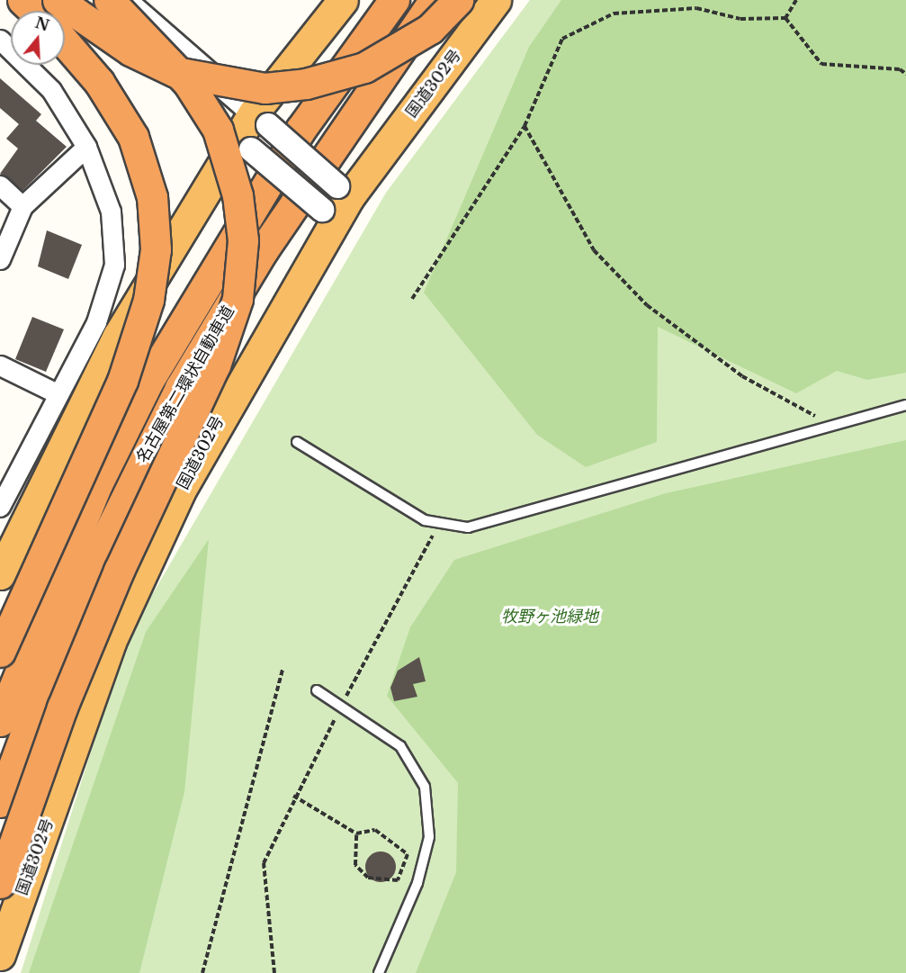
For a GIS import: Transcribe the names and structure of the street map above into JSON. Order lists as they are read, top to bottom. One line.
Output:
{"streets":{"highway":["国道302号","名古屋第二環状自動車道"]},"parks":["牧野ヶ池緑地"],"north":"top"}
